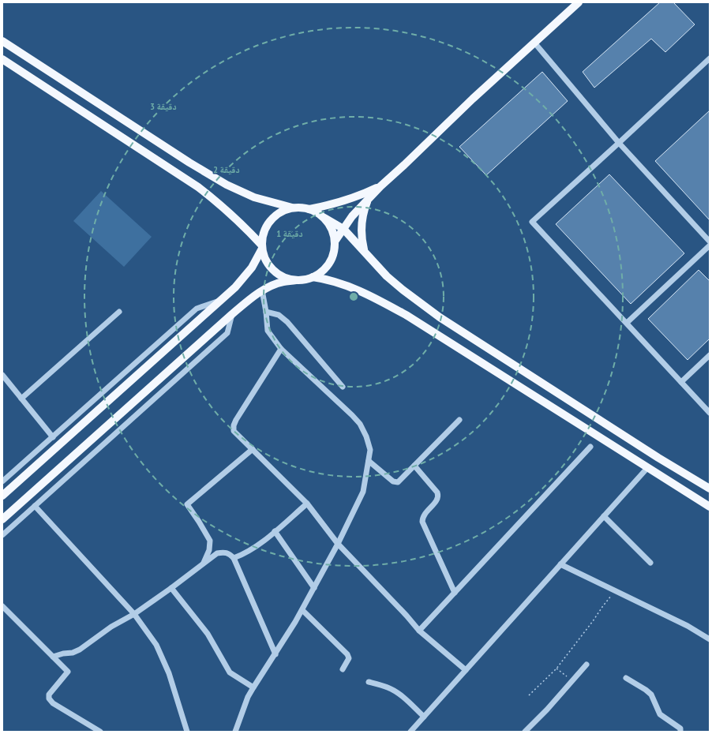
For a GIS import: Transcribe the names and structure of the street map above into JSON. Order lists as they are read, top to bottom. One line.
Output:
{"rings":["3 دقيقة","2 دقيقة","1 دقيقة"]}
